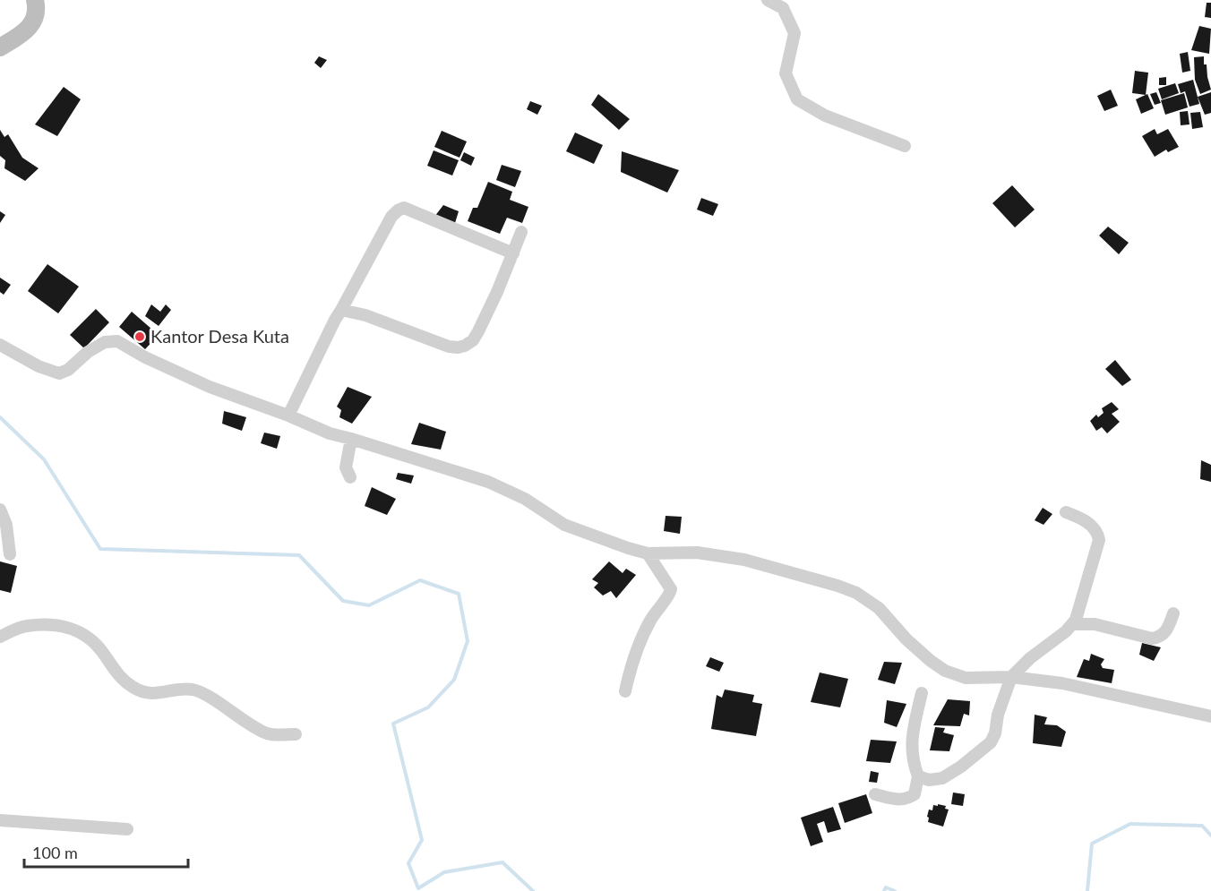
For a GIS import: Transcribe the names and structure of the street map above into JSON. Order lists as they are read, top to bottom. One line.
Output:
{"places":["Kantor Desa Kuta"],"scale_bar":"100 m"}
